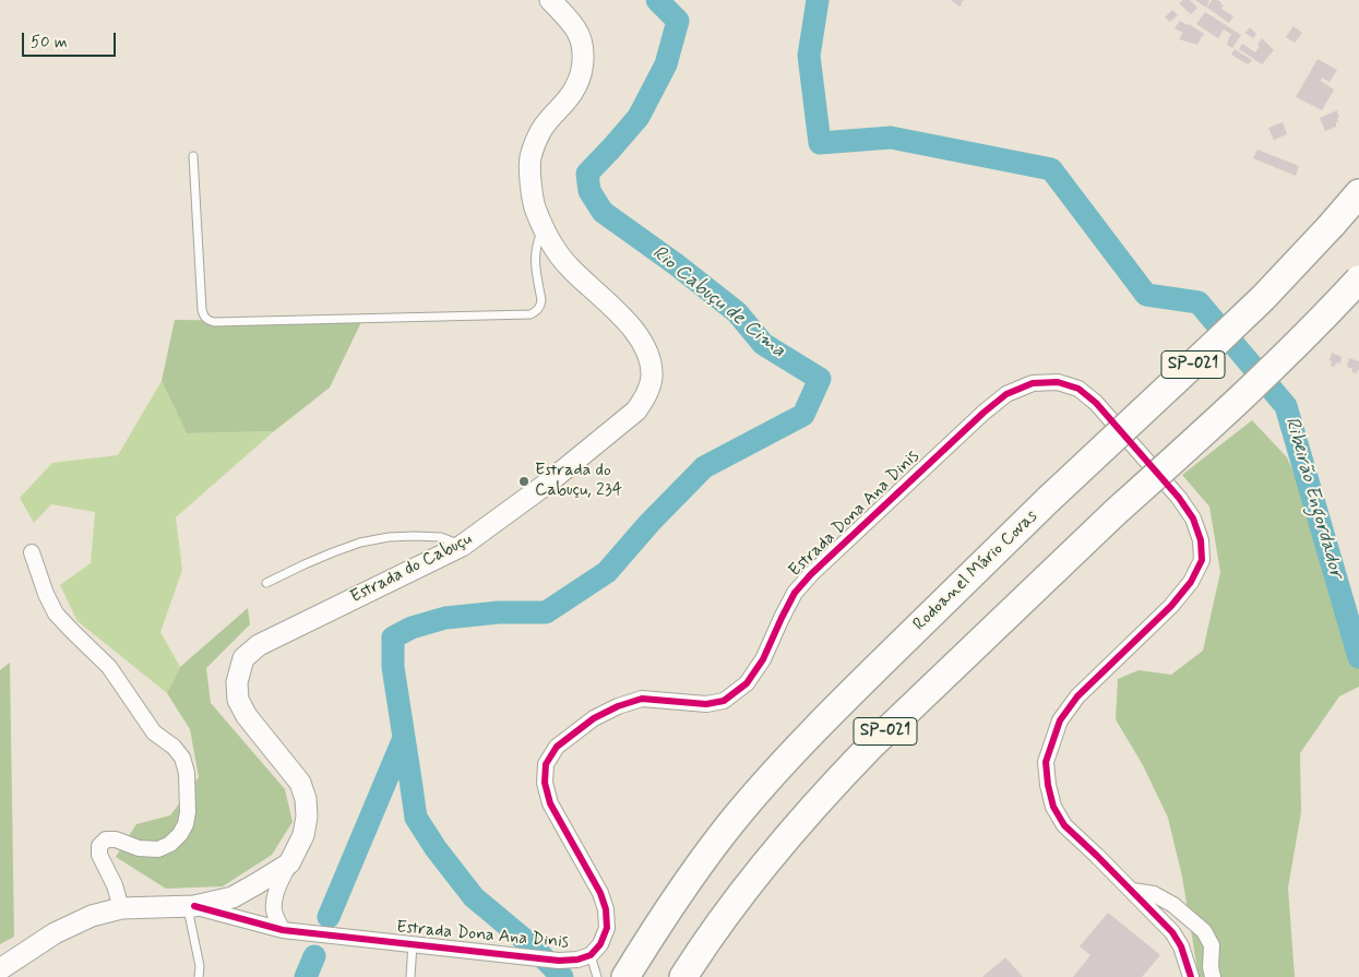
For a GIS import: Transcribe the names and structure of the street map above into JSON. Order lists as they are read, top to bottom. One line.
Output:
{"streets":{"highway":["SP-021","Rodoanel Mário Covas"],"main road":["Estrada do Cabuçu"],"street":["Estrada Dona Ana Dinis"]},"water":["Rio Cabuçu de Cima","Ribeirão Engordador"],"places":["Estrada do Cabuçu, 234"],"scale_bar":"50 m"}
